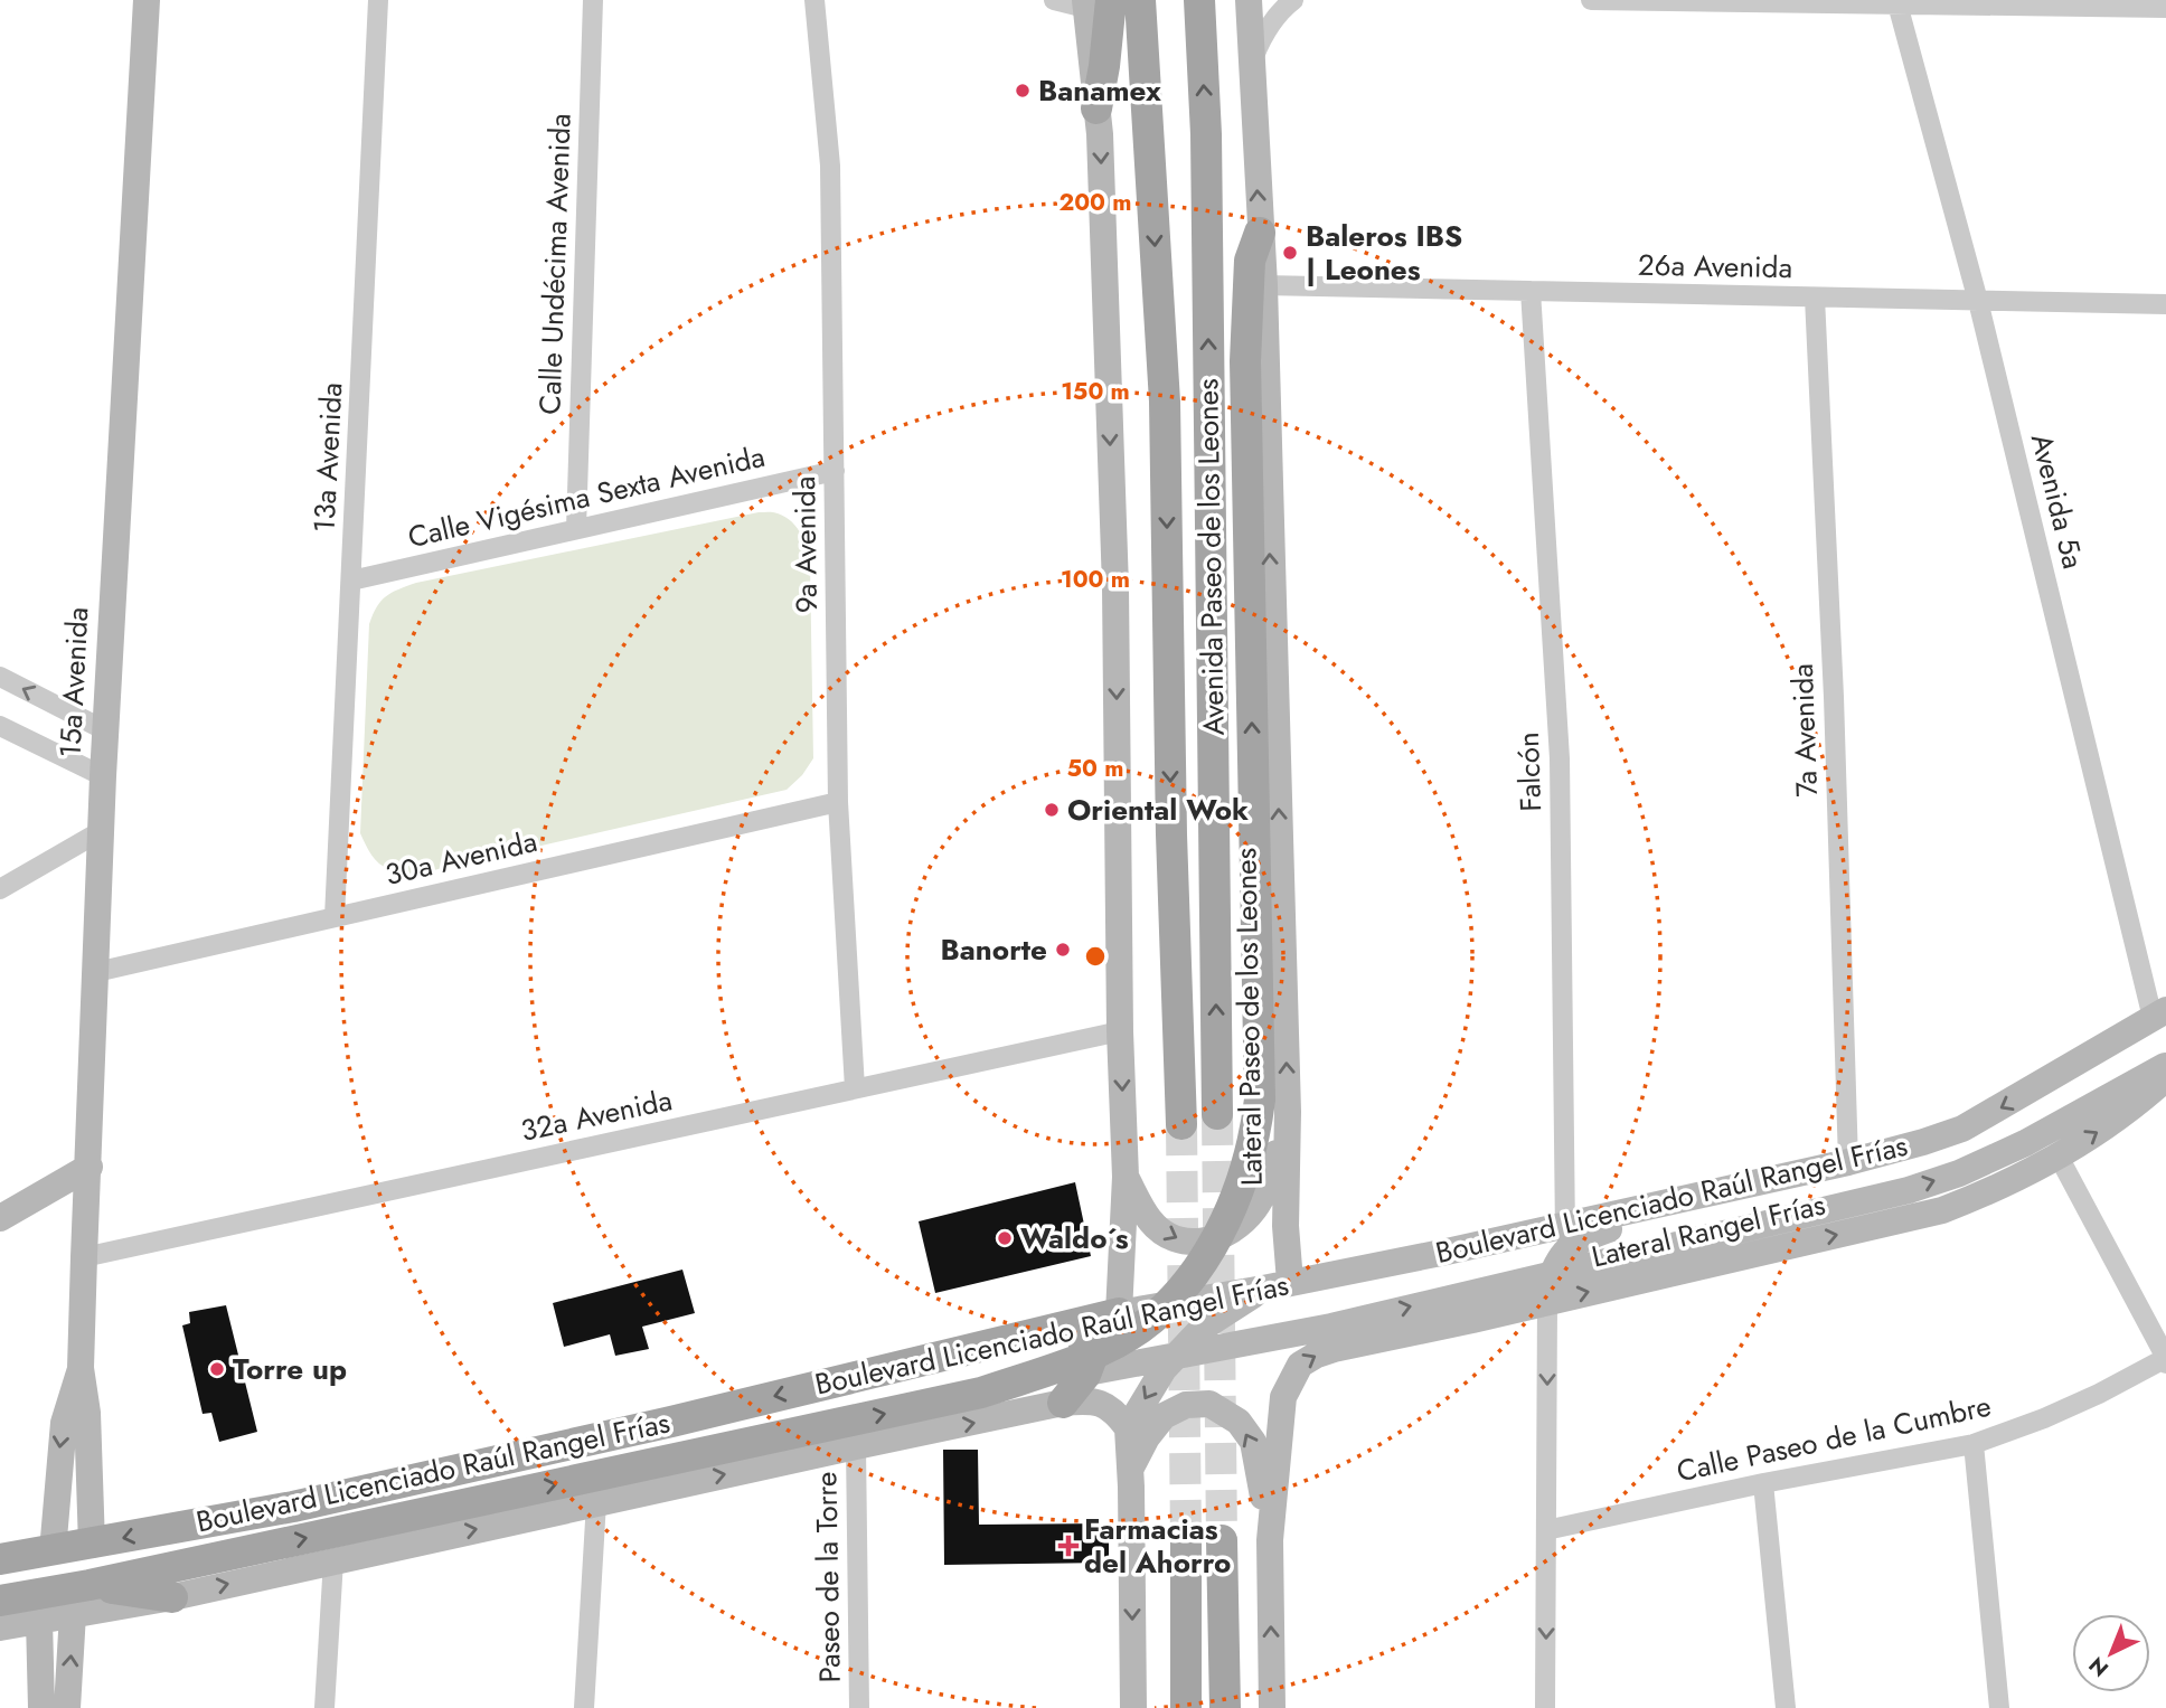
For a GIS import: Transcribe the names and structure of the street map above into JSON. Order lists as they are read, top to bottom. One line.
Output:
{"streets":{"main road":["Avenida Paseo de los Leones","Boulevard Licenciado Raúl Rangel Frías"],"street":["Calle Undécima Avenida","26a Avenida","13a Avenida","Calle Vigésima Sexta Avenida","Avenida 5a","9a Avenida","15a Avenida","7a Avenida","Falcón","30a Avenida","Lateral Paseo de los Leones","32a Avenida","Lateral Rangel Frías","Calle Paseo de la Cumbre","Paseo de la Torre"]},"crossings":[["Calle Undécima Avenida","Calle Vigésima Sexta Avenida"],["26a Avenida","Avenida 5a"],["26a Avenida","7a Avenida"],["26a Avenida","Falcón"],["26a Avenida","Lateral Paseo de los Leones"],["13a Avenida","Calle Vigésima Sexta Avenida"],["13a Avenida","30a Avenida"],["Calle Vigésima Sexta Avenida","9a Avenida"],["Avenida 5a","Boulevard Licenciado Raúl Rangel Frías"],["9a Avenida","30a Avenida"],["9a Avenida","32a Avenida"],["15a Avenida","30a Avenida"],["15a Avenida","32a Avenida"],["15a Avenida","Boulevard Licenciado Raúl Rangel Frías"],["7a Avenida","Boulevard Licenciado Raúl Rangel Frías"],["Falcón","Boulevard Licenciado Raúl Rangel Frías"],["Lateral Paseo de los Leones","Boulevard Licenciado Raúl Rangel Frías"]],"one_way":["Lateral Rangel Frías"],"places":{"other":["Banamex","Baleros IBS | Leones","Oriental Wok","Banorte","Waldo´s","Torre up"],"health":["Farmacias del Ahorro"]},"north":"bottom left","rings":["200 m","150 m","100 m","50 m"]}
